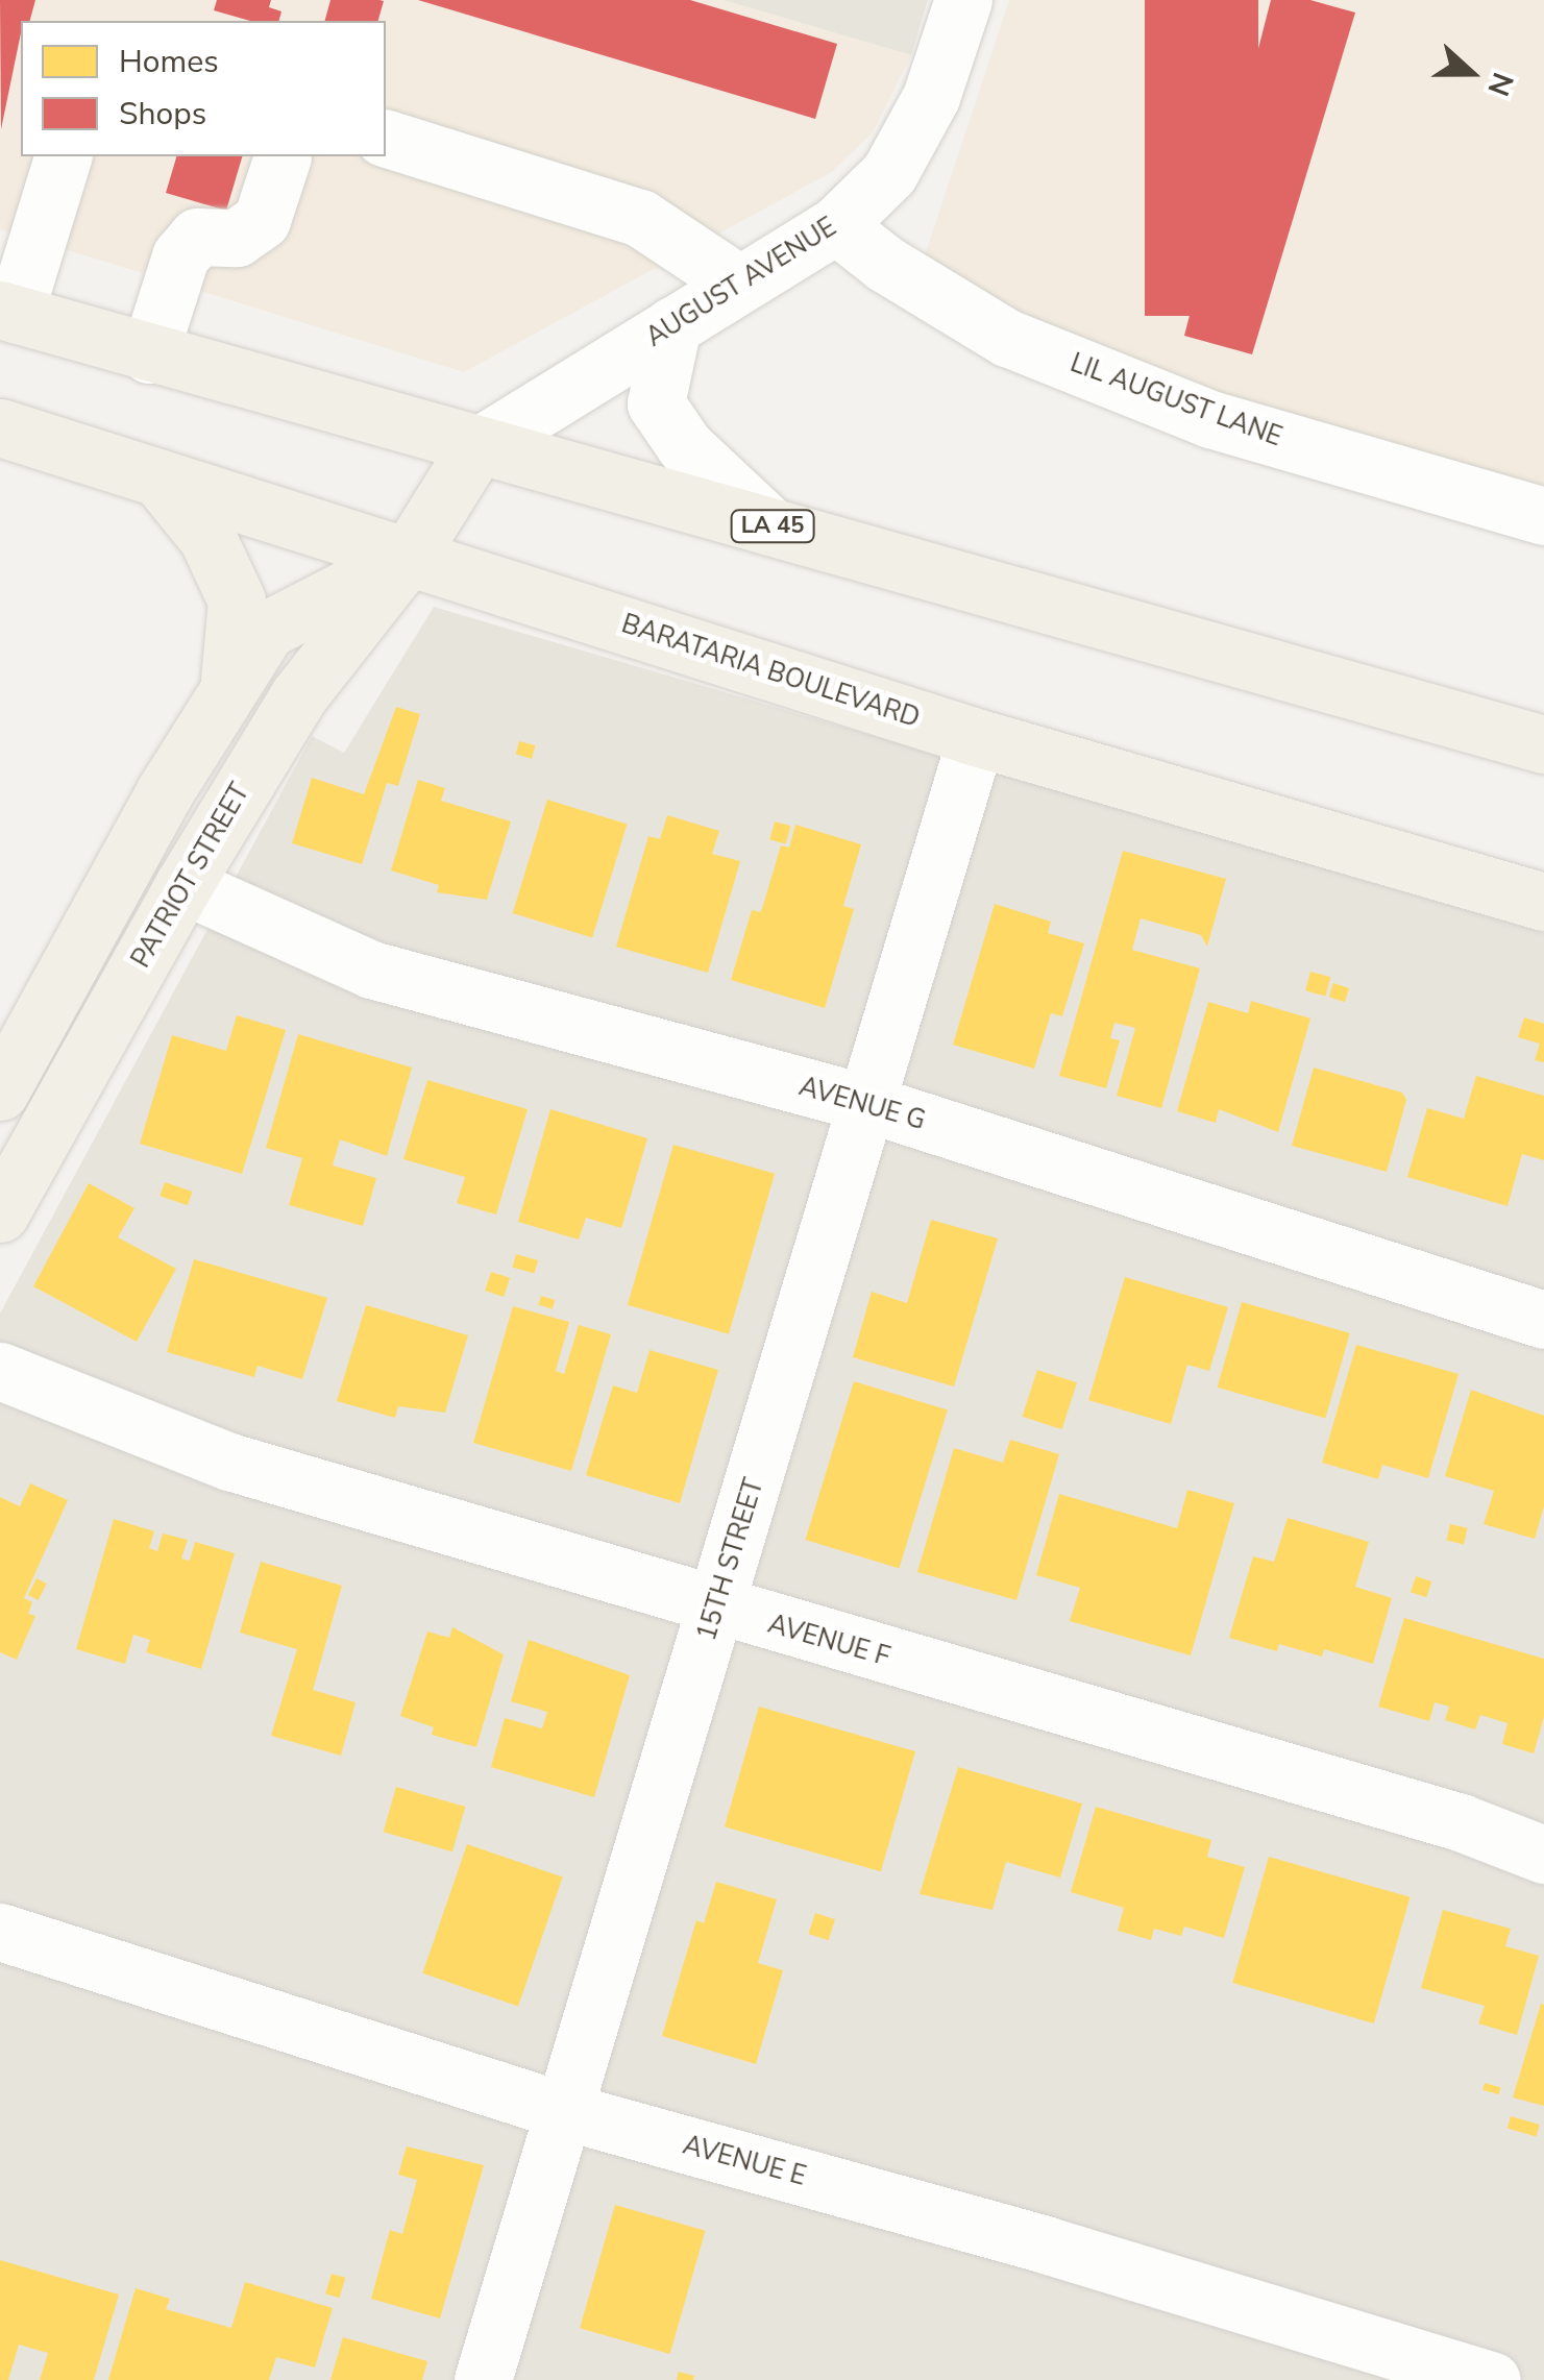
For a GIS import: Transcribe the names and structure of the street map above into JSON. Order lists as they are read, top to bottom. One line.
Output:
{"streets":{"main road":["LA 45","BARATARIA BOULEVARD","PATRIOT STREET"],"street":["AUGUST AVENUE","LIL AUGUST LANE","AVENUE G","15TH STREET","AVENUE F","AVENUE E"]},"crossings":[["AUGUST AVENUE","LIL AUGUST LANE"],["AUGUST AVENUE","LA 45"],["AUGUST AVENUE","PATRIOT STREET"],["LA 45","PATRIOT STREET"],["BARATARIA BOULEVARD","PATRIOT STREET"],["BARATARIA BOULEVARD","15TH STREET"],["PATRIOT STREET","AVENUE G"],["AVENUE G","15TH STREET"],["15TH STREET","AVENUE F"],["15TH STREET","AVENUE E"]],"legend":["Homes","Shops"],"north":"right"}
